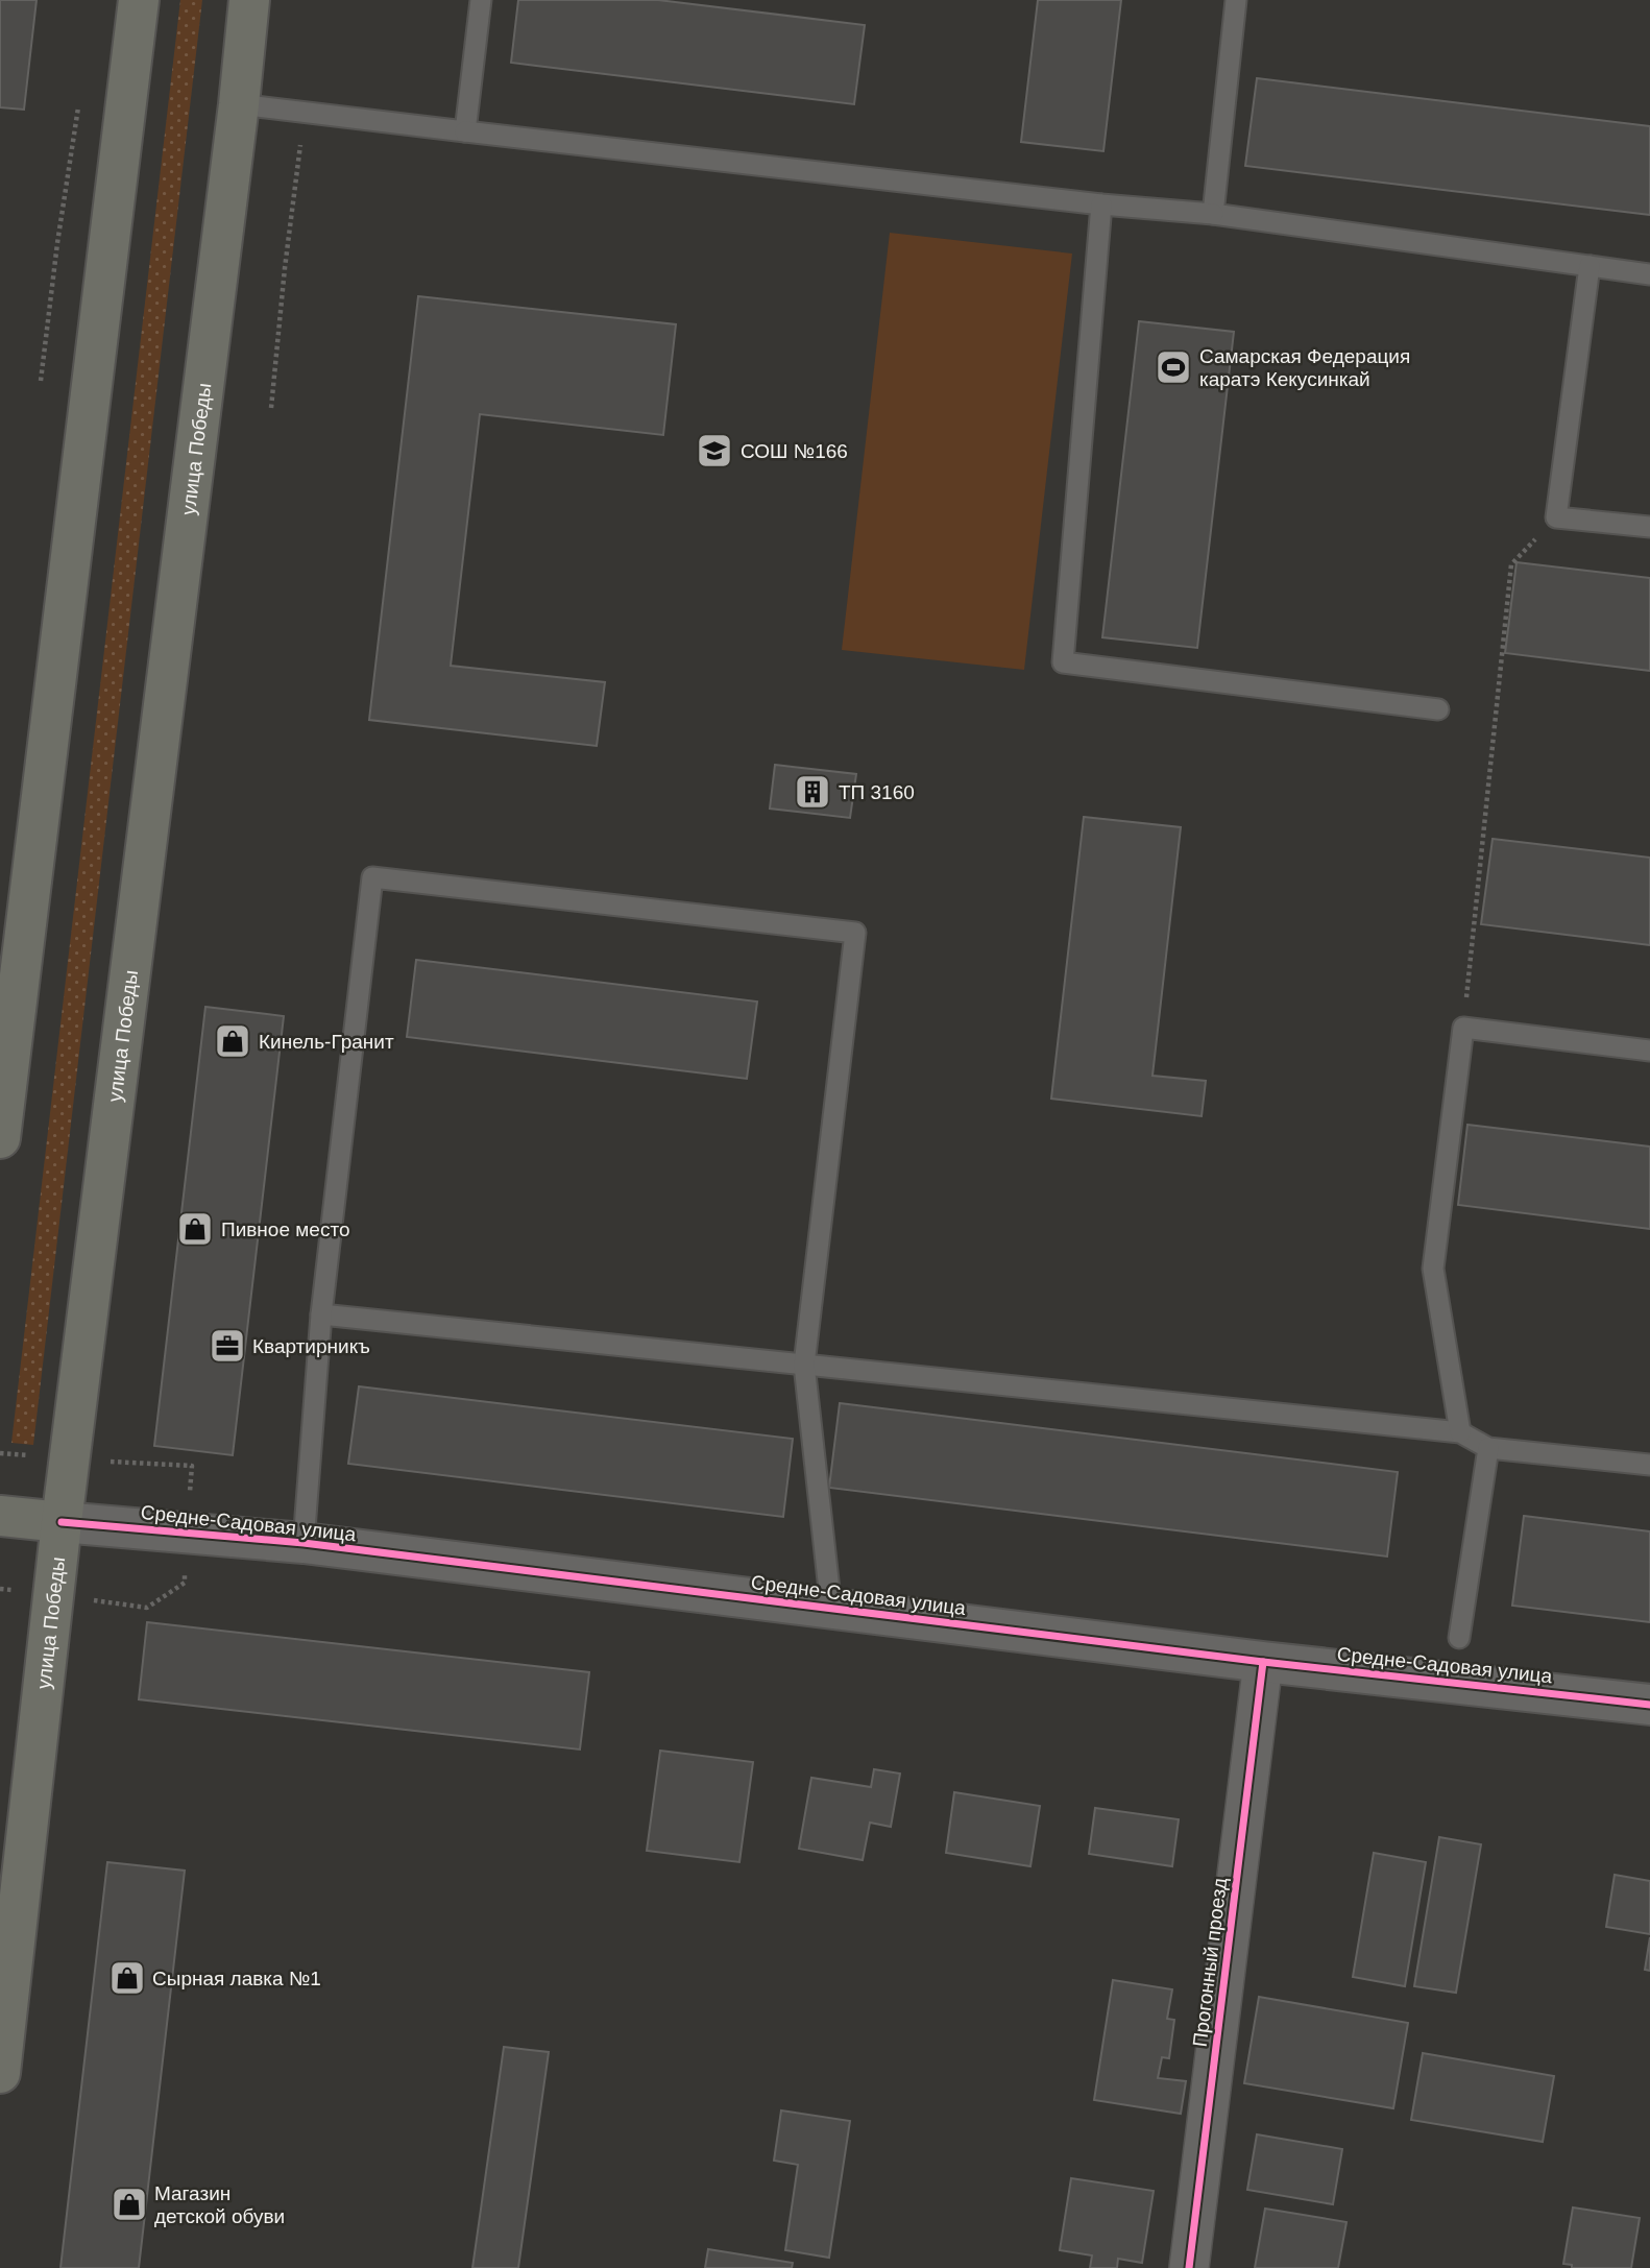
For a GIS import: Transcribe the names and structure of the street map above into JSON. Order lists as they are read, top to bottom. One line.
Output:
{"streets":{"main road":["улица Победы","Средне-Садовая улица"],"street":["Прогонный проезд"]},"crossings":[["улица Победы","Средне-Садовая улица"],["Средне-Садовая улица","Прогонный проезд"]],"places":{"sports":["Самарская Федерация каратэ Кекусинкай"],"school or university":["СОШ №166"],"building":["ТП 3160"],"shop":["Кинель-Гранит","Пивное место","Сырная лавка №1","Магазин детской обуви"],"office":["Квартирникъ"]}}
